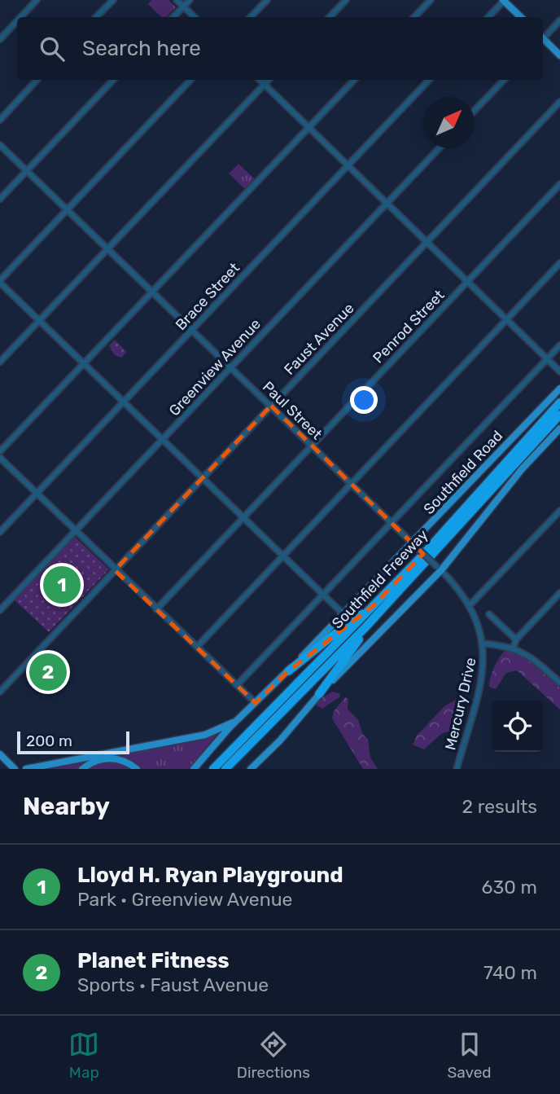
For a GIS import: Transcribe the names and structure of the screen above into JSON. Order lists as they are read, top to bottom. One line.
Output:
{"streets":{"highway":["Southfield Freeway"],"main road":["Southfield Road"],"street":["Brace Street","Penrod Street","Faust Avenue","Greenview Avenue","Paul Street","Mercury Drive"]},"crossings":[["Brace Street","Paul Street"],["Penrod Street","Paul Street"],["Faust Avenue","Paul Street"],["Greenview Avenue","Paul Street"],["Paul Street","Southfield Road"],["Paul Street","Mercury Drive"]],"scale_bar":"200 m","north":"top right","page":{"search":"Search here","pins":["1","2"],"scale":"200 m","heading":["Nearby","2 results"],"list":[{"mark":"1","name":"Lloyd H. Ryan Playground","note":"Park · Greenview Avenue","value":"630 m"},{"mark":"2","name":"Planet Fitness","note":"Sports · Faust Avenue","value":"740 m"}],"nav":["Map","Directions","Saved"]}}
